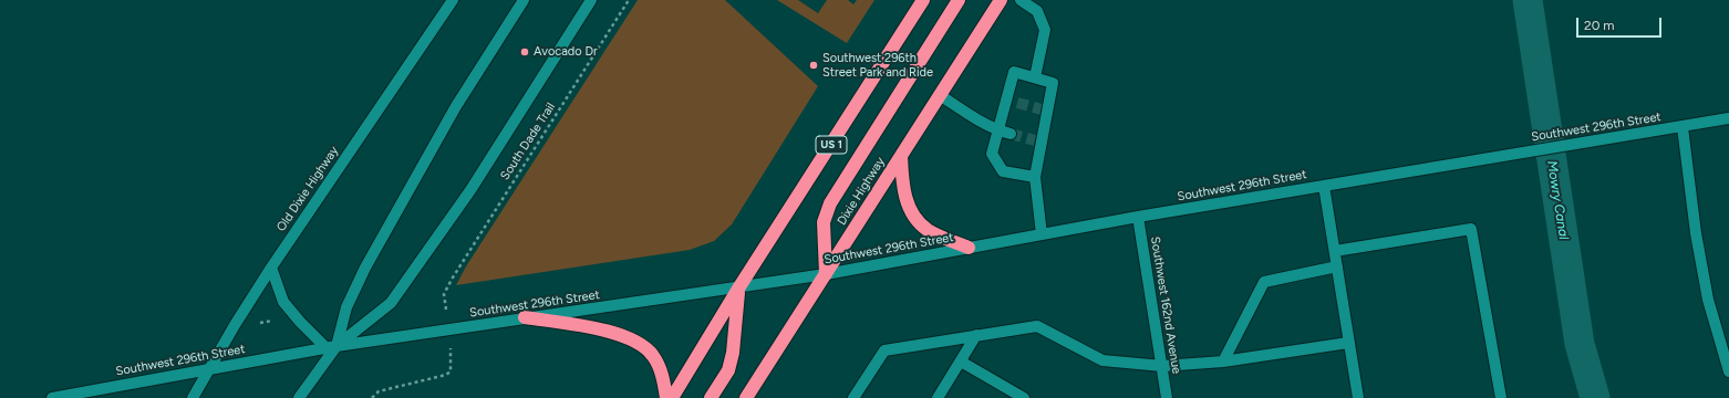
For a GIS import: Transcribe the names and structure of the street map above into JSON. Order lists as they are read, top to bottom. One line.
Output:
{"streets":{"highway":["US 1","Dixie Highway"],"street":["Southwest 296th Street","Old Dixie Highway","Southwest 162nd Avenue"],"path":["South Dade Trail"]},"crossings":[["Southwest 296th Street","US 1"],["Southwest 296th Street","Old Dixie Highway"],["Southwest 296th Street","Dixie Highway"],["Southwest 296th Street","Southwest 162nd Avenue"]],"water":["Mowry Canal"],"places":["Avocado Dr","Southwest 296th Street Park and Ride"],"scale_bar":"20 m"}
